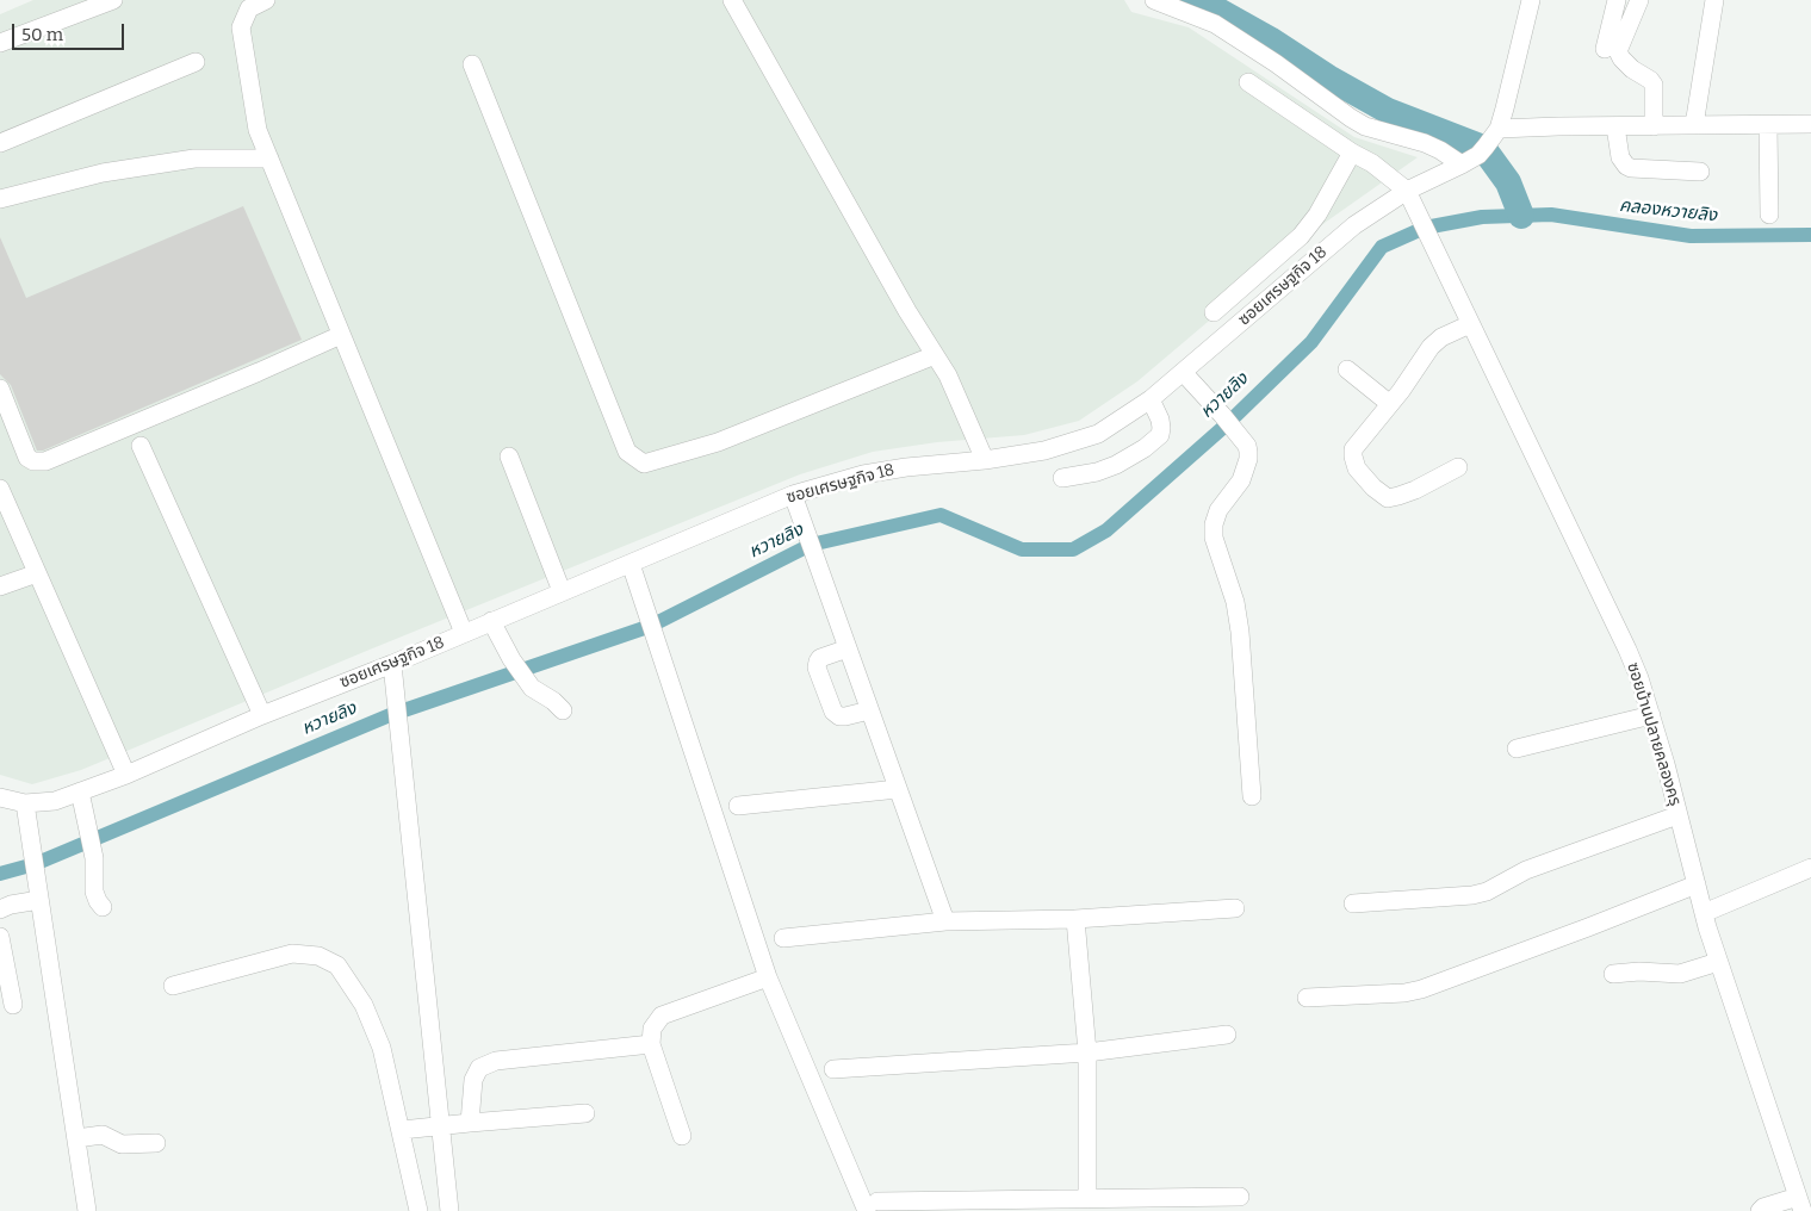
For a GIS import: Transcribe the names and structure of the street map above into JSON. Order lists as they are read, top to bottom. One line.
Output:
{"streets":{"street":["ซอยเศรษฐกิจ 18","ซอยบ้านปลายคลองครุ"]},"crossings":[["ซอยเศรษฐกิจ 18","ซอยบ้านปลายคลองครุ"]],"water":["คลองหวายลิง","หวายลิง"],"scale_bar":"50 m"}
